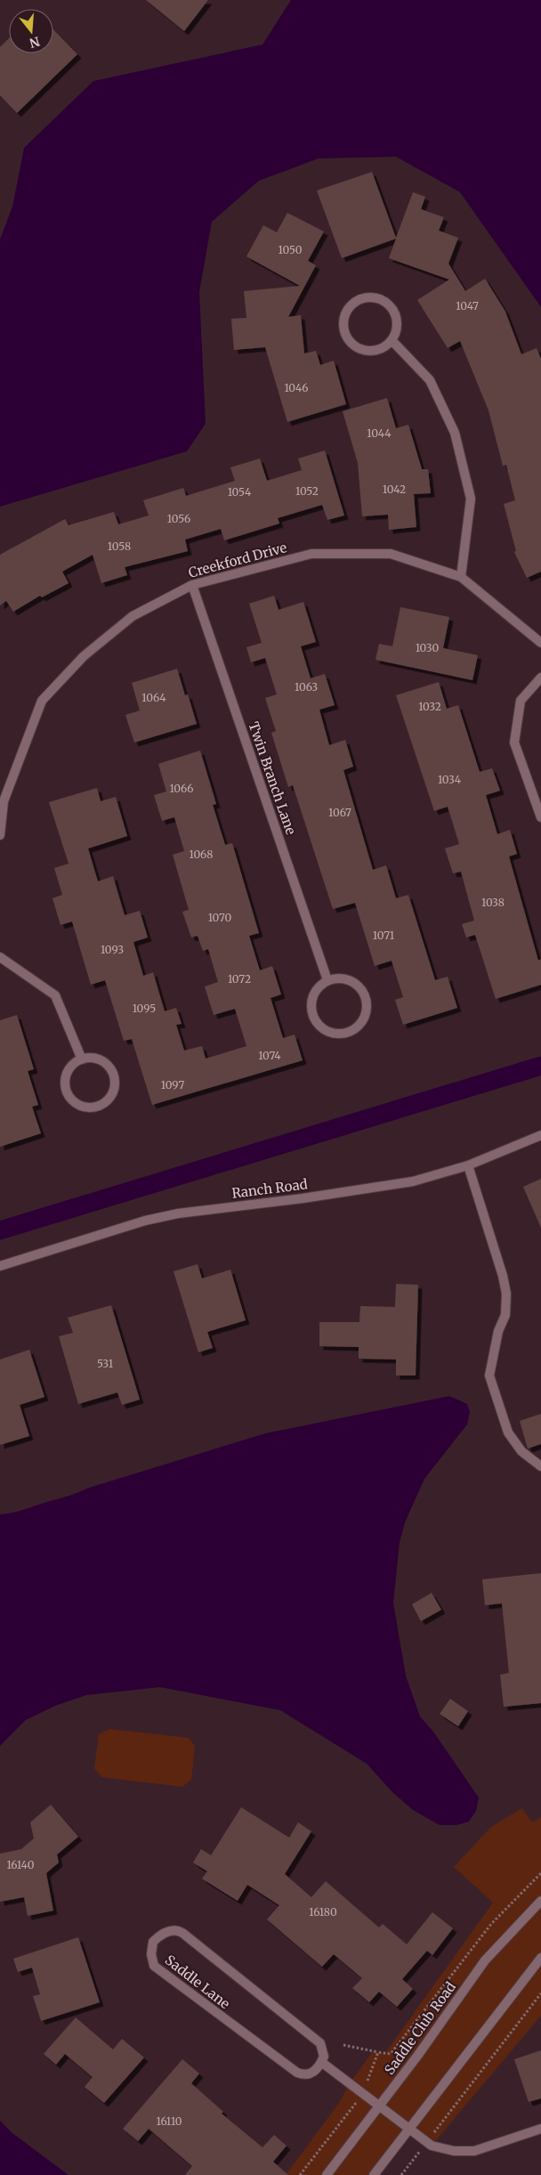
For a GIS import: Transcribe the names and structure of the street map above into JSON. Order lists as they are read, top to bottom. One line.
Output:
{"streets":{"street":["Creekford Drive","Twin Branch Lane","Ranch Road","Saddle Lane","Saddle Club Road"]},"crossings":[["Creekford Drive","Twin Branch Lane"]],"house_numbers":["1050","1047","1046","1044","1042","1052","1054","1056","1058","1030","1063","1064","1032","1034","1066","1067","1068","1038","1070","1071","1093","1072","1095","1074","1097","531","16140","16180","16110"],"north":"bottom"}
